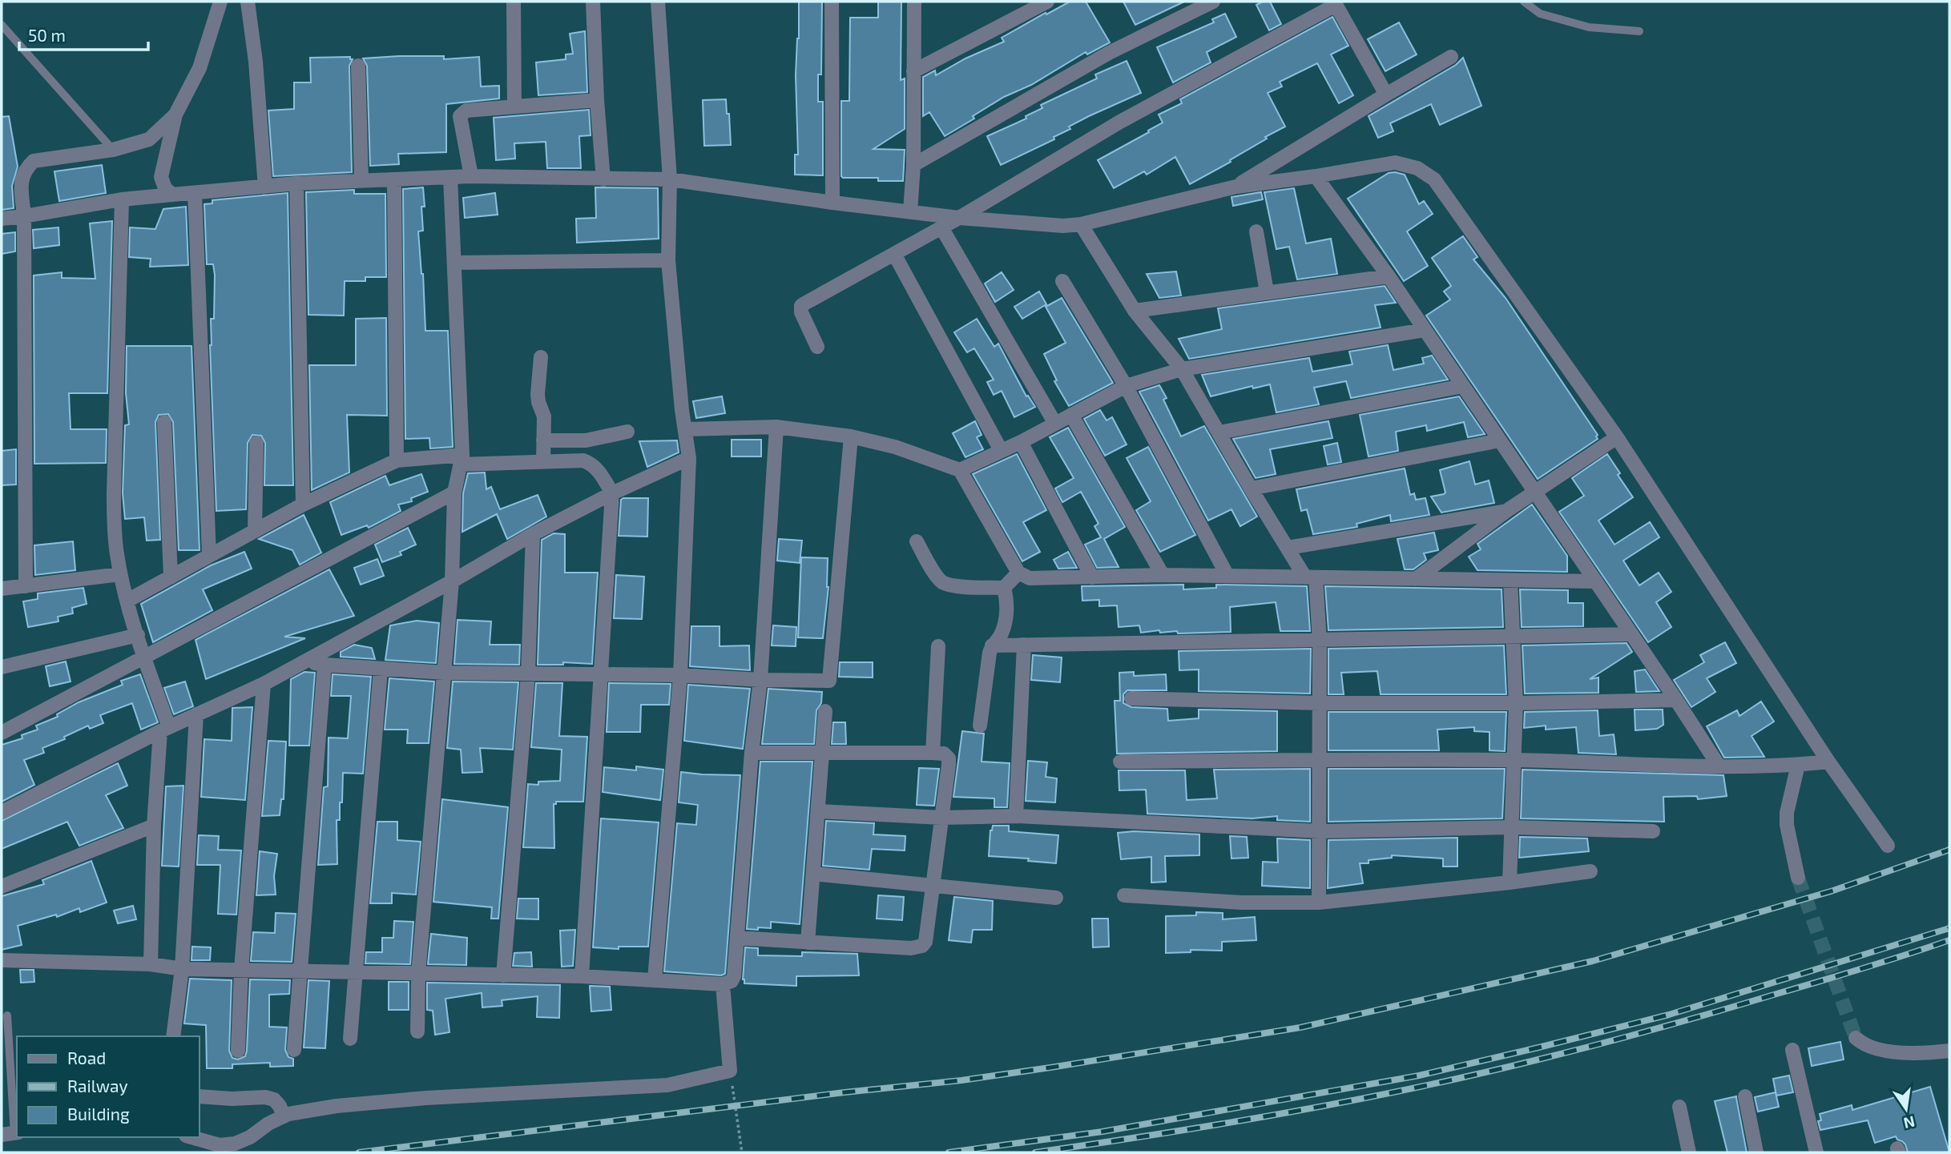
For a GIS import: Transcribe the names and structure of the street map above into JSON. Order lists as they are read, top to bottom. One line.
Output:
{"legend":["Road","Railway","Building"],"scale_bar":"50 m","north":"bottom"}
